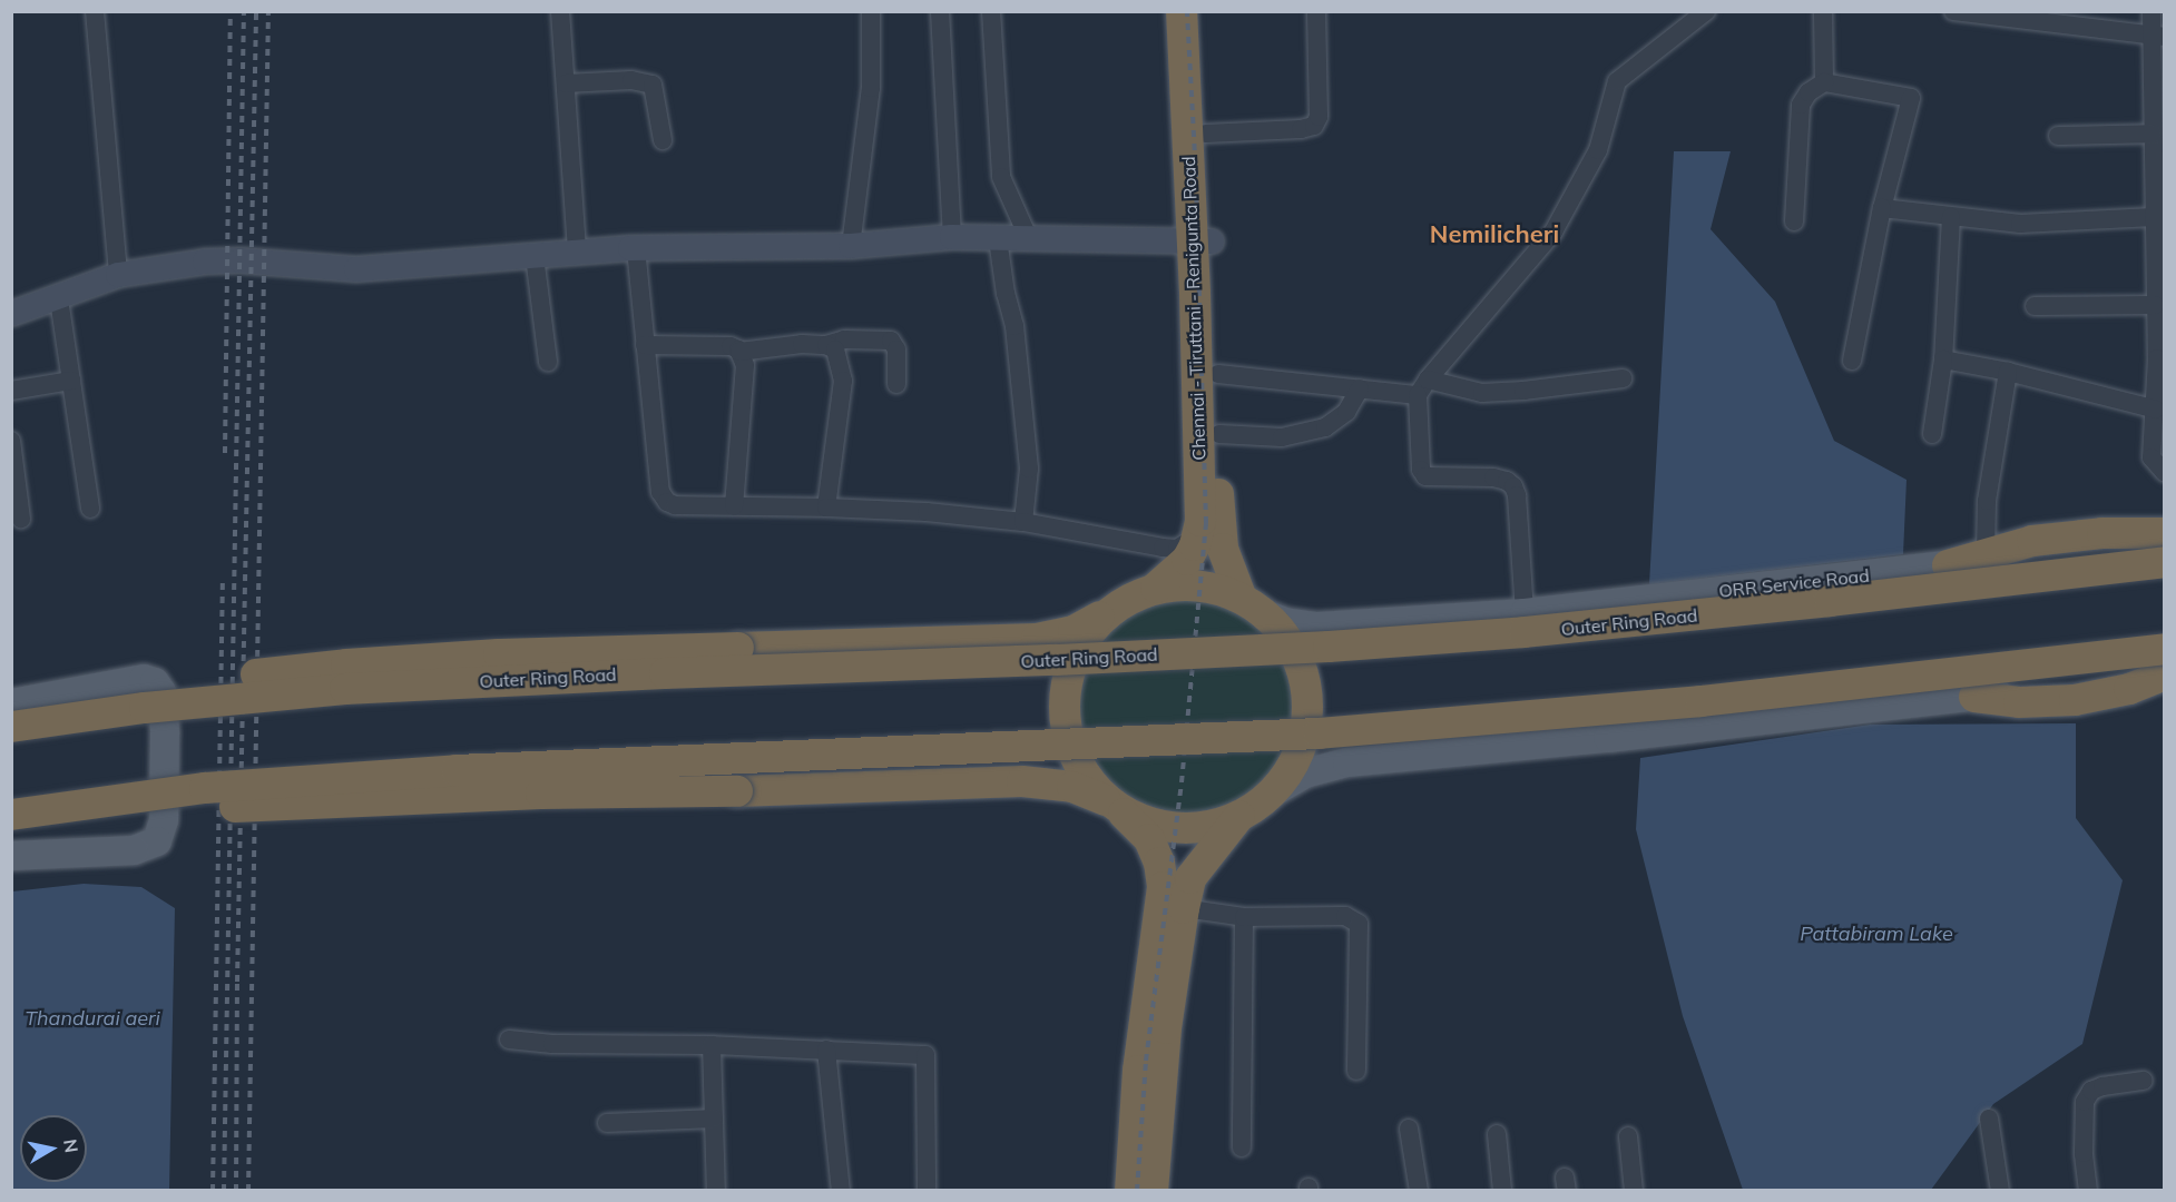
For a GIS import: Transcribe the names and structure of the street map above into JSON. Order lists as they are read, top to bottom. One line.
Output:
{"streets":{"highway":["Chennai - Tiruttani - Renigunta Road","Outer Ring Road"],"main road":["ORR Service Road"]},"crossings":[["Chennai - Tiruttani - Renigunta Road","ORR Service Road"]],"districts":["Nemilicheri"],"water":["Pattabiram Lake","Thandurai aeri"],"north":"right"}
